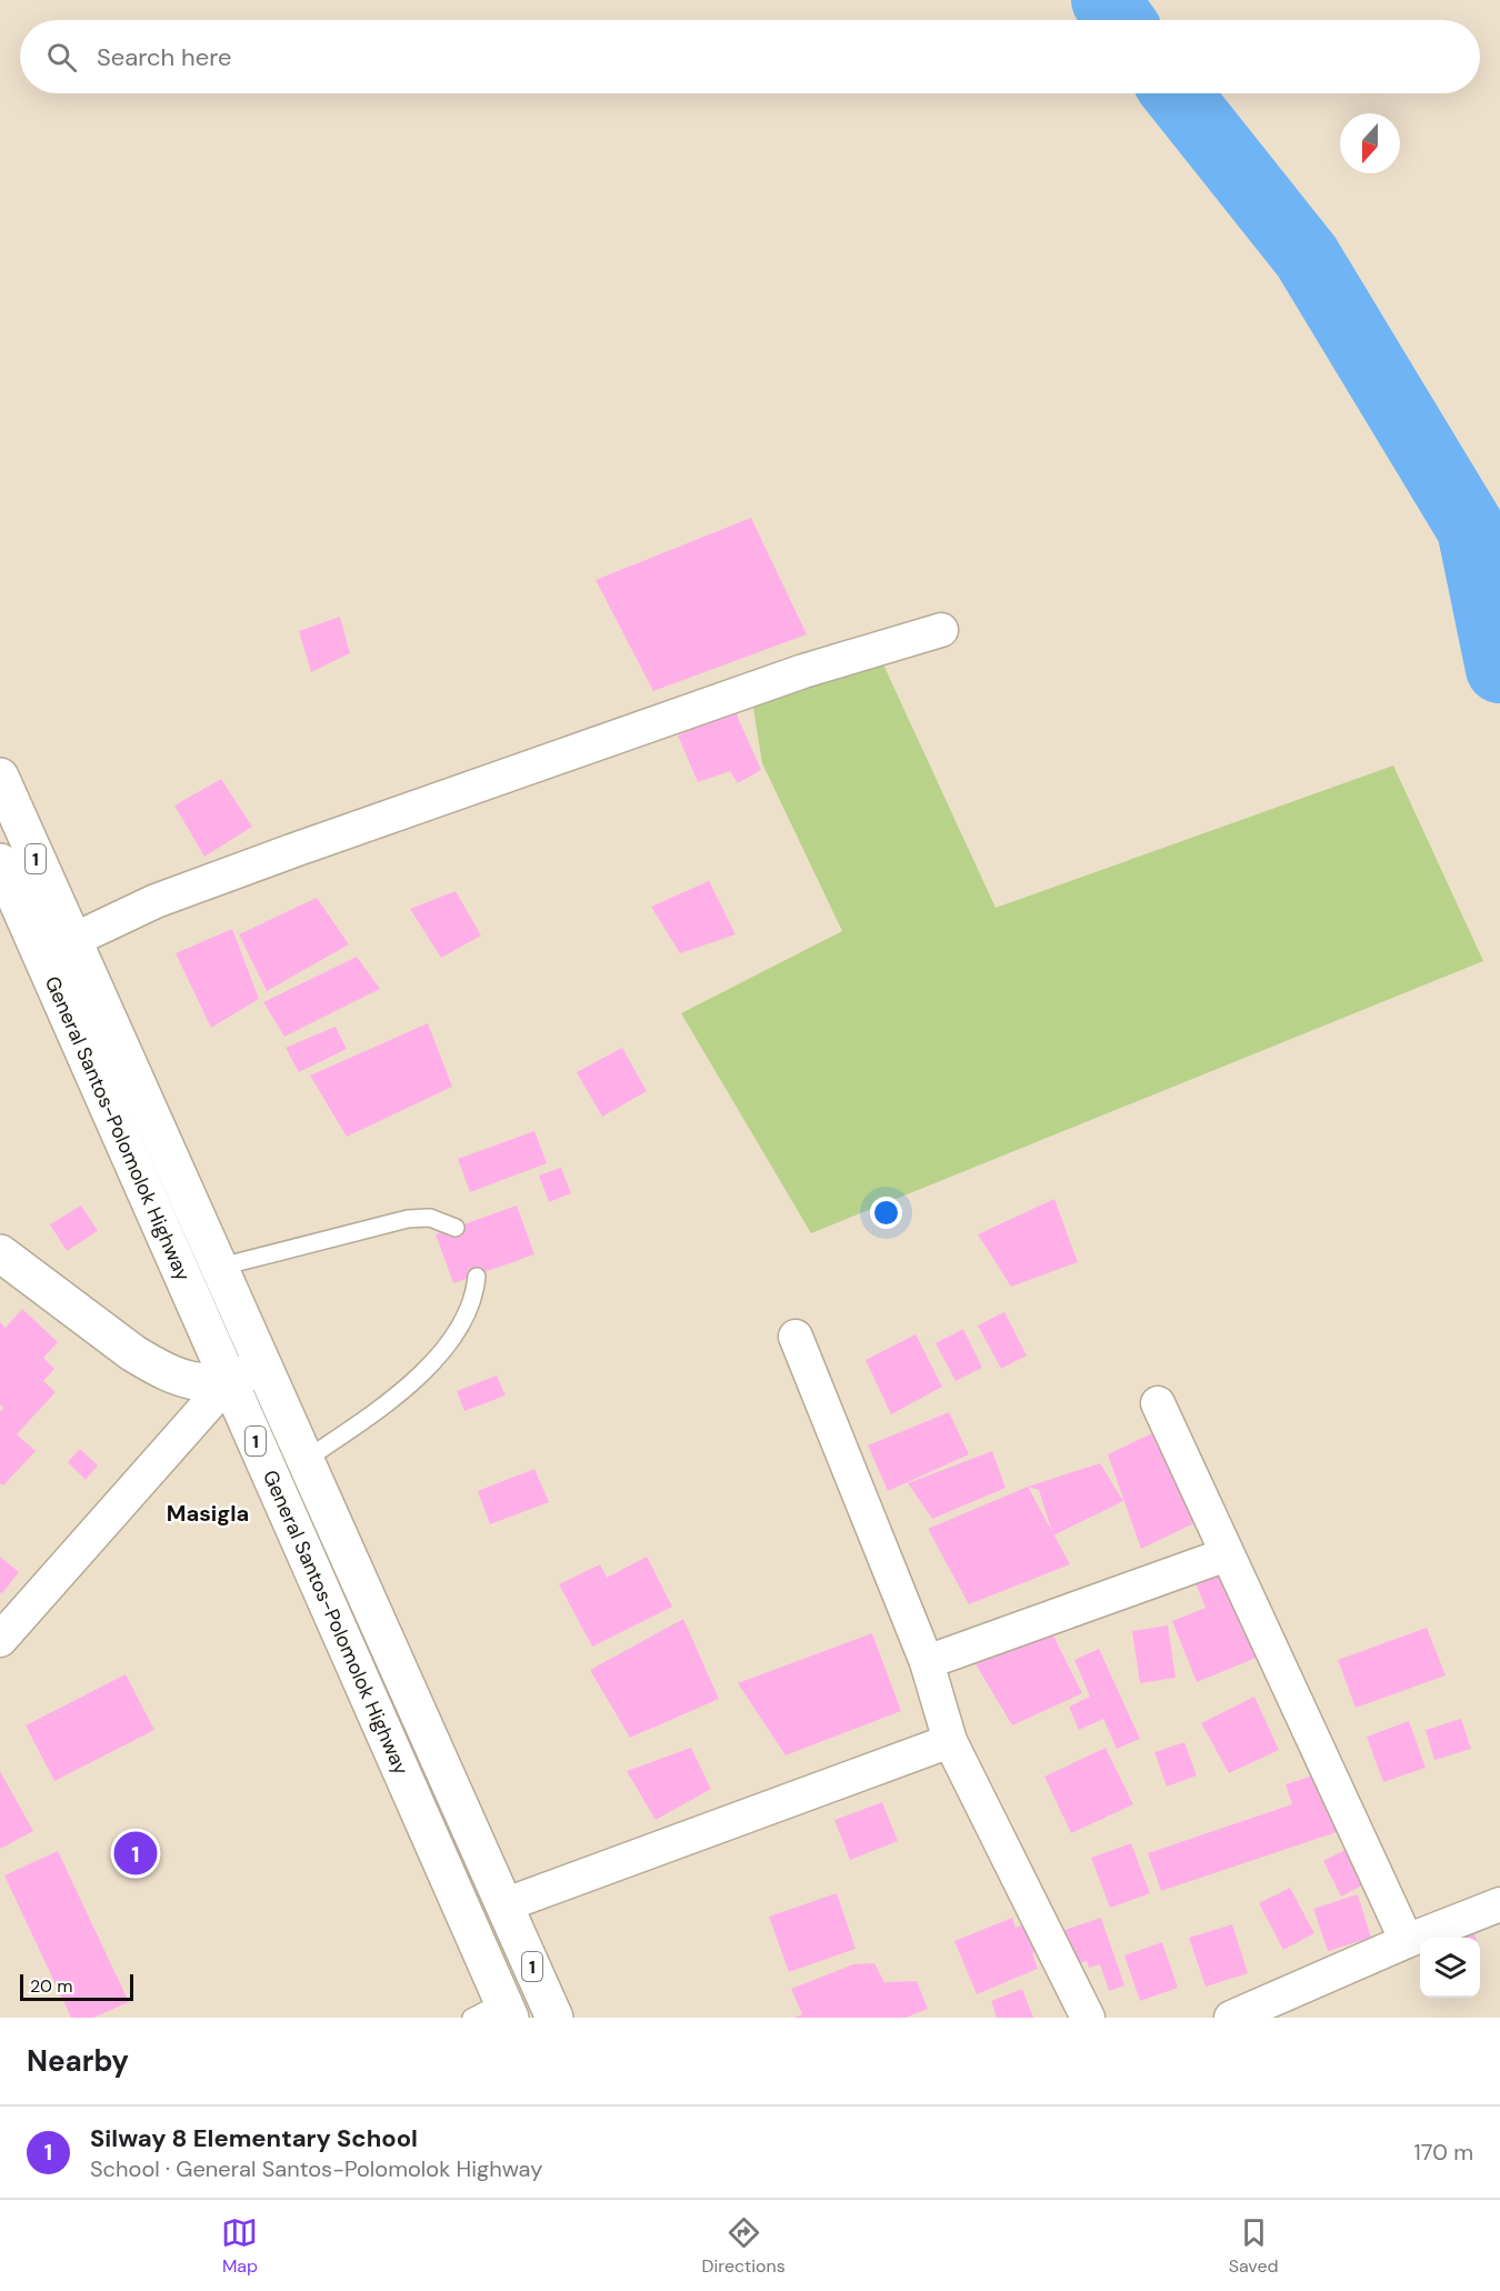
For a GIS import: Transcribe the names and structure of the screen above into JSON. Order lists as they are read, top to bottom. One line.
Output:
{"streets":{"main road":["1","General Santos-Polomolok Highway"]},"districts":["Masigla"],"scale_bar":"20 m","north":"bottom","page":{"search":"Search here","pins":"1","scale":"20 m","heading":"Nearby","list":[{"mark":"1","name":"Silway 8 Elementary School","note":"School · General Santos-Polomolok Highway","value":"170 m"}],"nav":["Map","Directions","Saved"]}}
